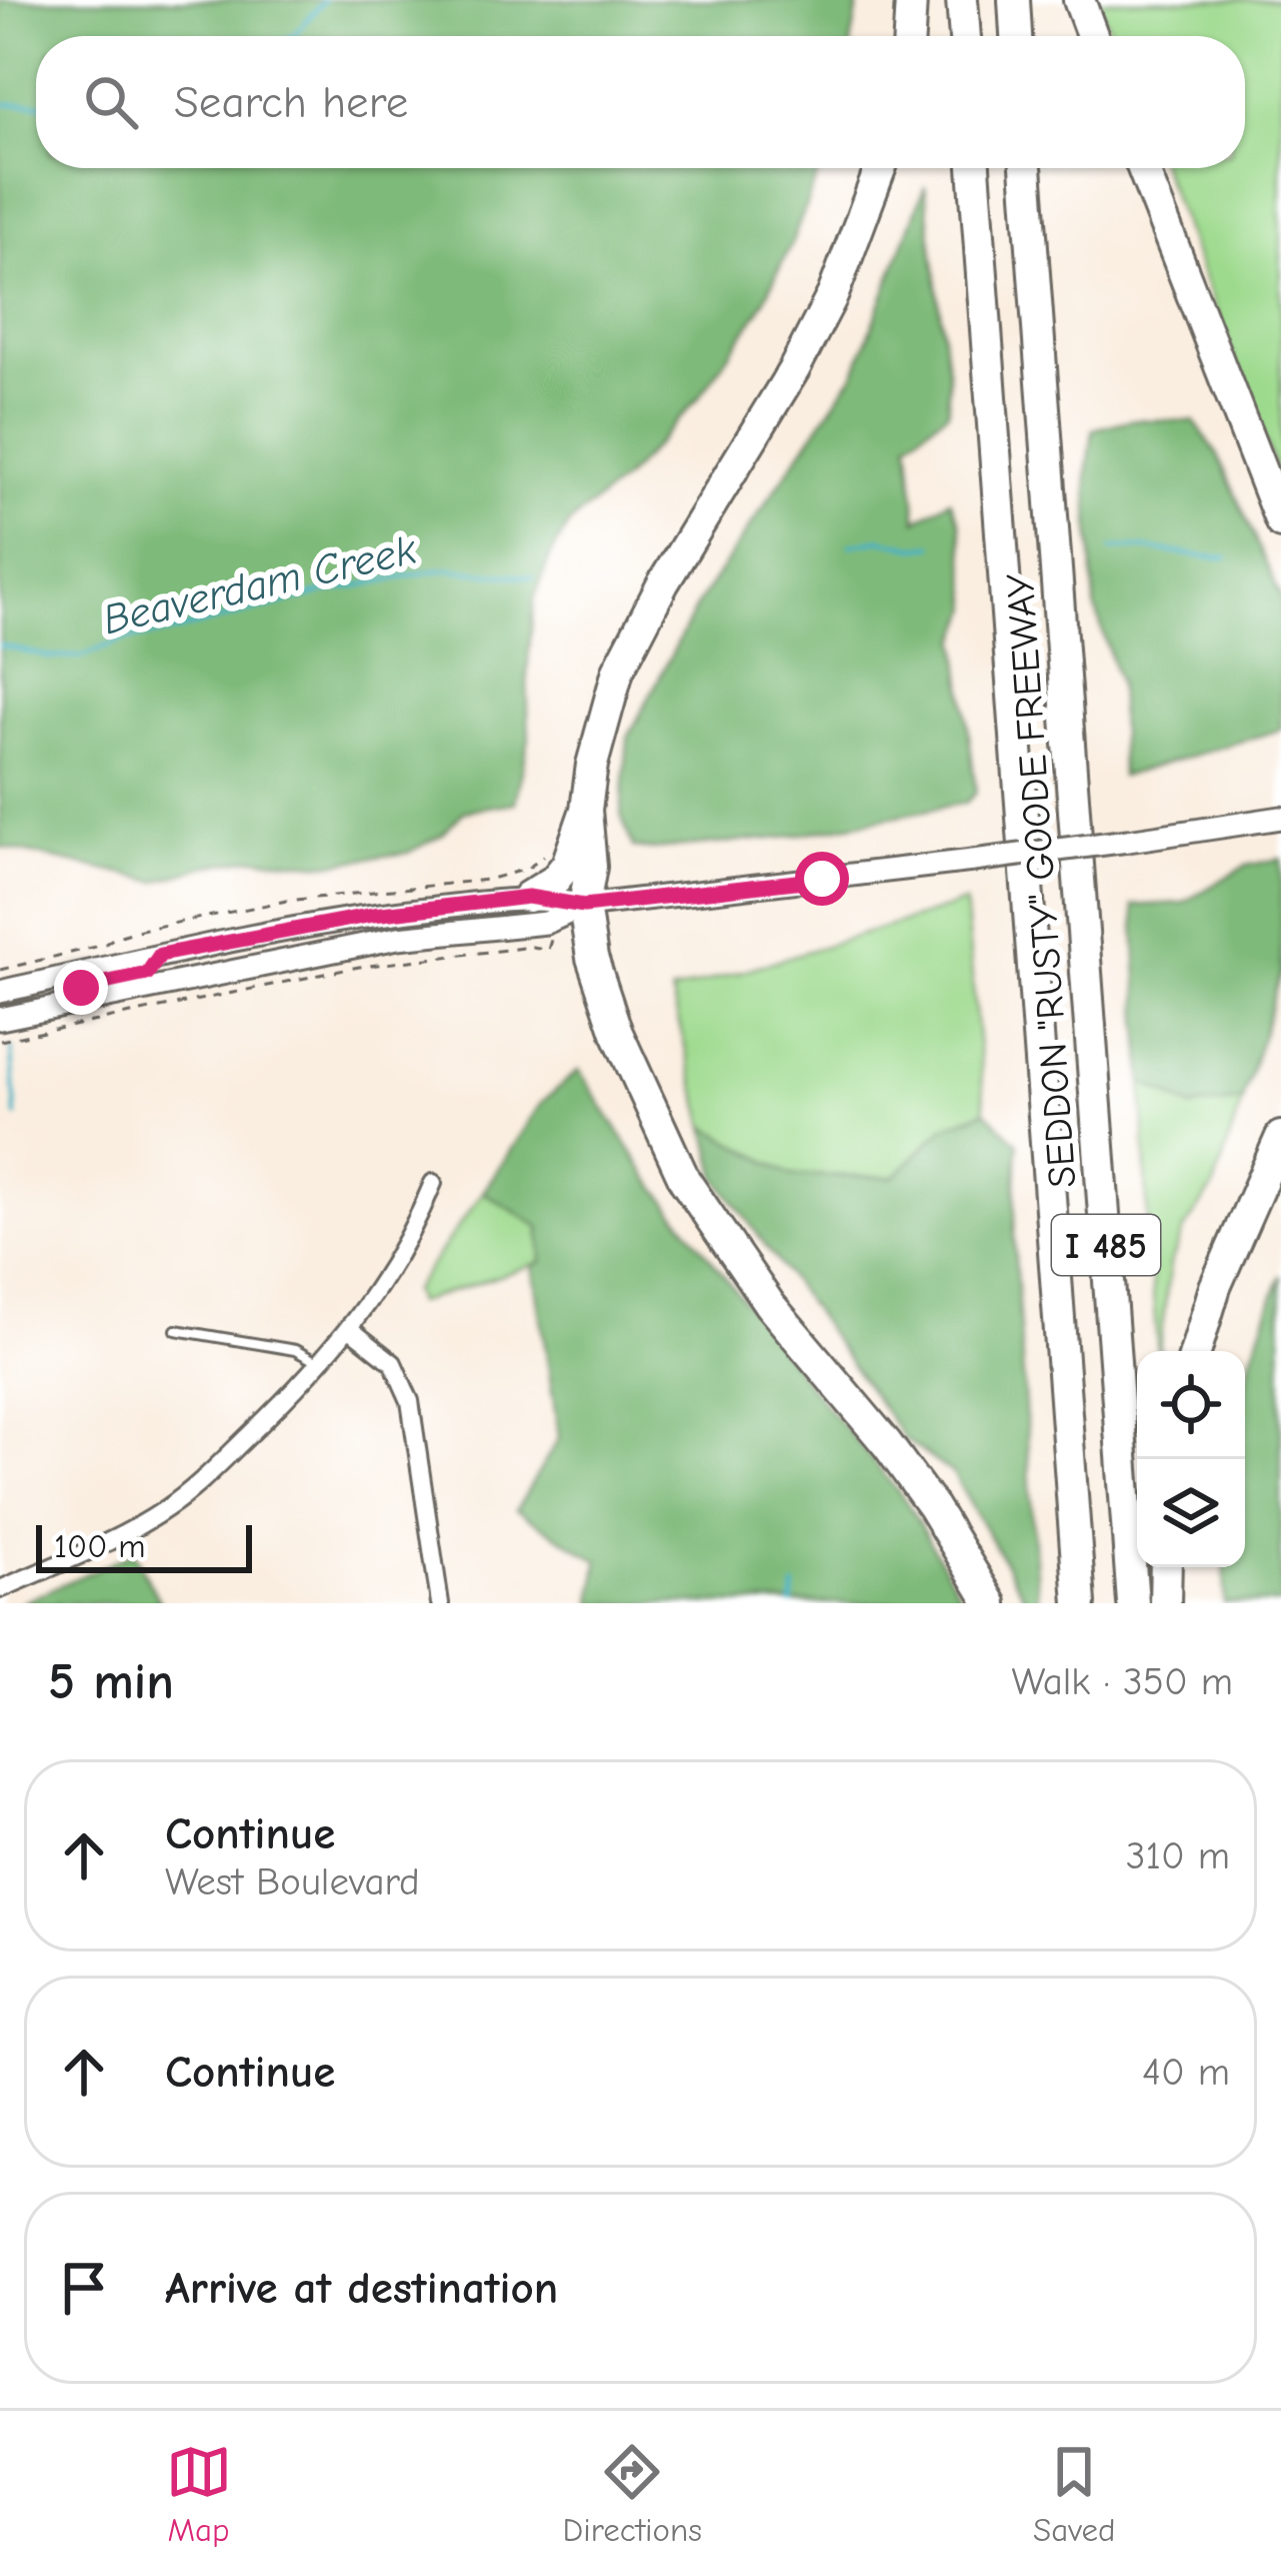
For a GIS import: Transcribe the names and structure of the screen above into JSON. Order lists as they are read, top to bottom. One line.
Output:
{"streets":{"highway":["SEDDON \"RUSTY\" GOODE FREEWAY","I 485"]},"water":["Beaverdam Creek"],"scale_bar":"100 m","page":{"search":"Search here","scale":"100 m","heading":["5 min","Walk · 350 m"],"list":[["Continue","West Boulevard","310 m"],["Continue","40 m"],"Arrive at destination"],"nav":["Map","Directions","Saved"]}}
